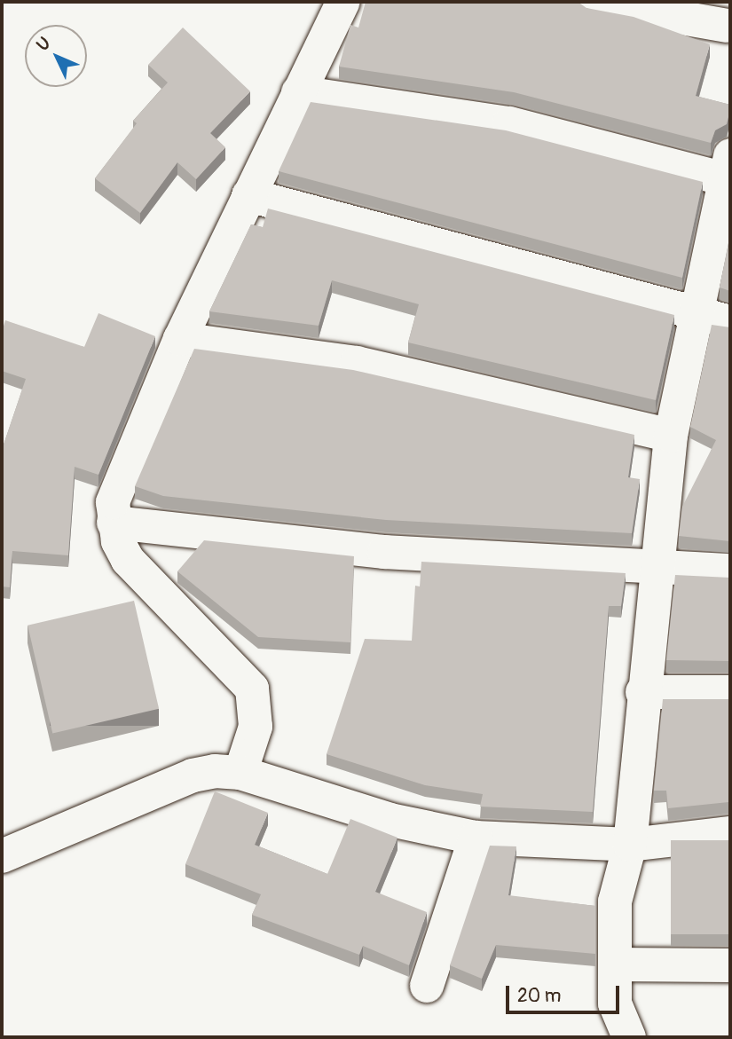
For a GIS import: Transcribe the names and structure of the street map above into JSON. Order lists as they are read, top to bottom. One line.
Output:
{"scale_bar":"20 m","north":"top left"}
